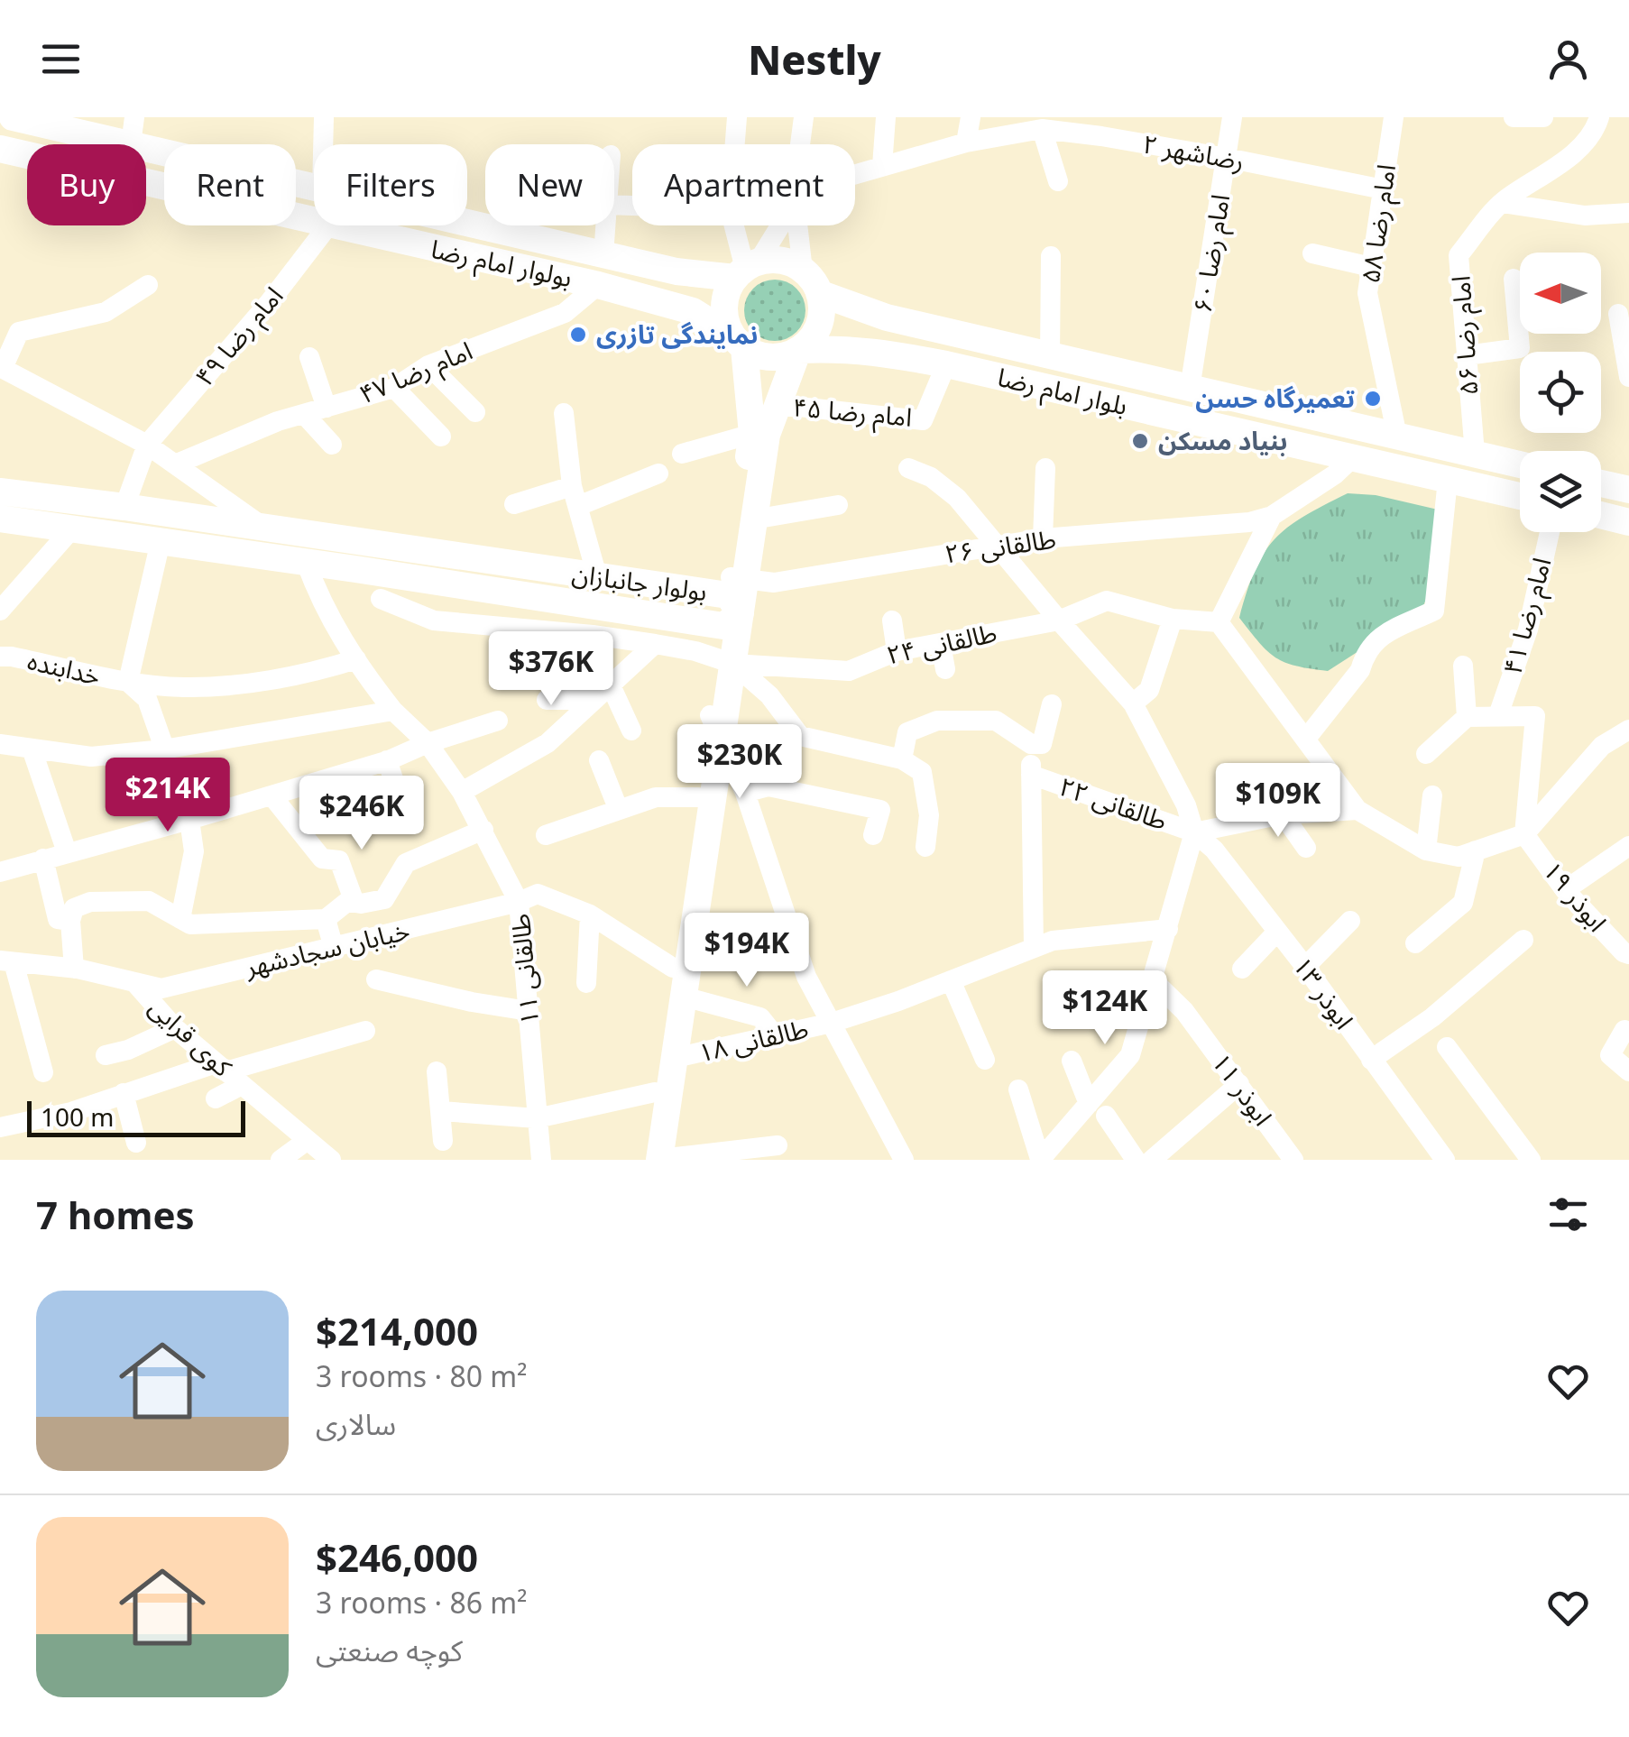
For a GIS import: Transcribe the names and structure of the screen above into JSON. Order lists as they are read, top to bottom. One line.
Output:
{"streets":{"main road":["بولوار امام رضا","بلوار امام رضا","بولوار جانبازان"],"street":["رضاشهر ۲","امام رضا ۵۸","امام رضا ۶۰","امام رضا ۵۶","امام رضا ۴۹","امام رضا ۴۷","امام رضا ۴۵","طالقانی ۲۶","امام رضا ۴۱","طالقانی ۲۴","خدابنده","طالقانی ۲۲","ابوذر ۱۹","خیابان سجادشهر","طالقانی ۱۱","ابوذر ۱۳","کوی قرایی","طالقانی ۱۸","ابوذر ۱۱"]},"crossings":[["رضاشهر ۲","امام رضا ۵۸"],["رضاشهر ۲","امام رضا ۶۰"],["امام رضا ۵۸","بلوار امام رضا"],["امام رضا ۶۰","بلوار امام رضا"],["بولوار امام رضا","امام رضا ۴۹"],["بولوار امام رضا","امام رضا ۴۷"],["بولوار امام رضا","بلوار امام رضا"],["امام رضا ۵۶","بلوار امام رضا"],["بلوار امام رضا","امام رضا ۴۵"],["طالقانی ۲۶","بولوار جانبازان"],["بولوار جانبازان","طالقانی ۱۱"],["خدابنده","طالقانی ۱۱"],["طالقانی ۲۲","ابوذر ۱۳"],["خیابان سجادشهر","طالقانی ۱۱"],["خیابان سجادشهر","کوی قرایی"]],"places":["نمایندگی تازری","تعمیرگاه حسن","بنیاد مسکن"],"scale_bar":"100 m","north":"left","page":{"header":"Nestly","chip":["Buy","Rent","Filters","New","Apartment"],"price":["$376K","$230K","$214K","$109K","$246K","$194K","$124K"],"scale":"100 m","heading":"7 homes","list":[{"name":"$214,000","note":"3 rooms · 80 m² · سالاری"},{"name":"$246,000","note":"3 rooms · 86 m² · کوچه صنعتی"}]}}
